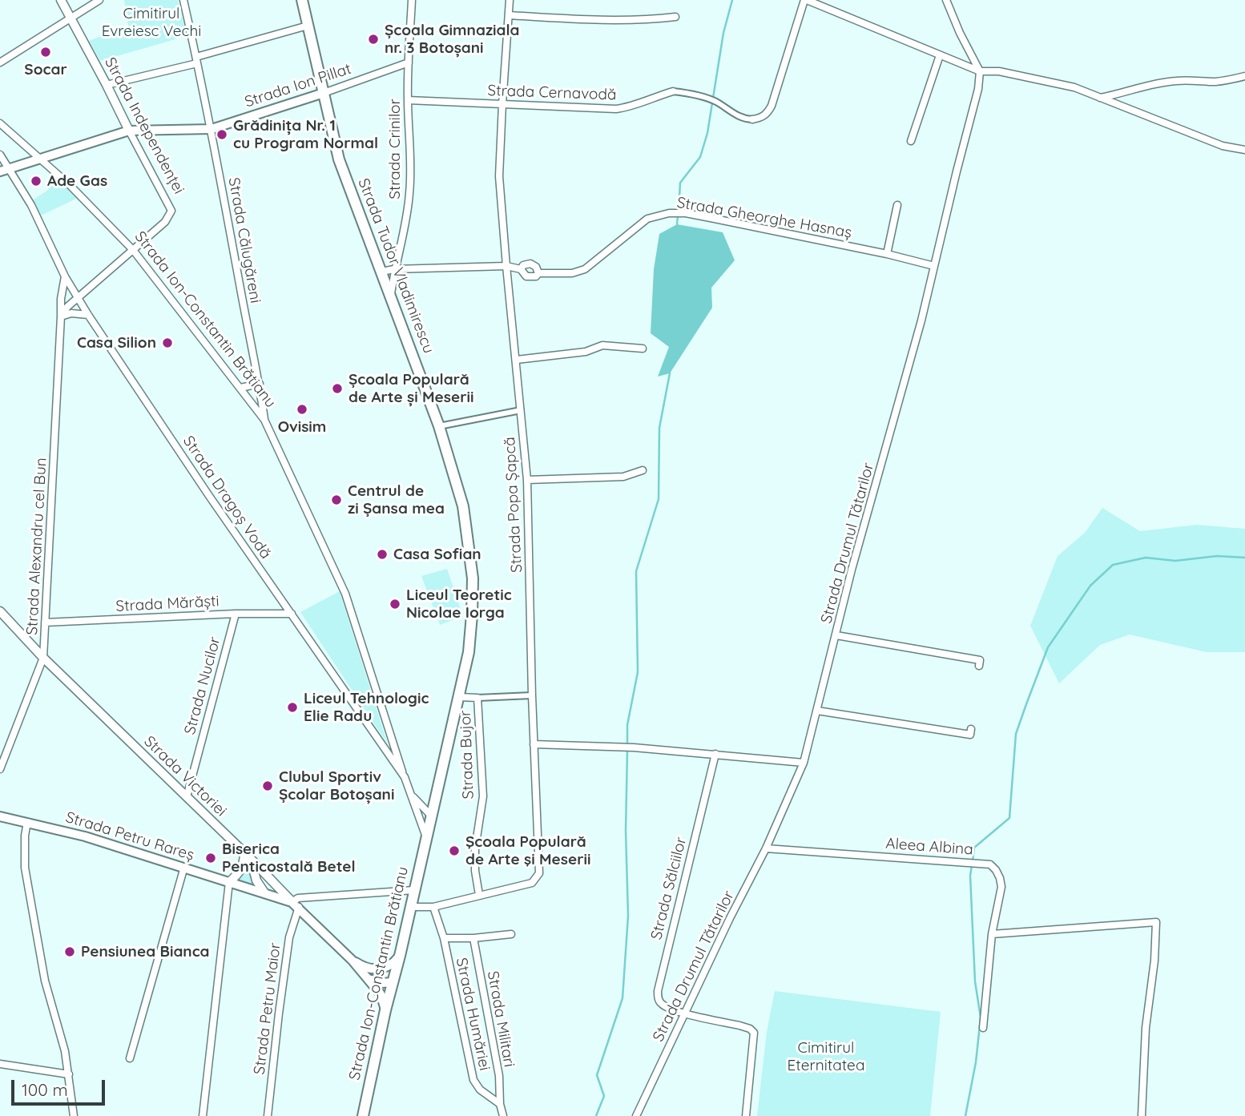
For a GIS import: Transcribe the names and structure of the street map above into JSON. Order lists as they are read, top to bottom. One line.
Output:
{"streets":{"main road":["Strada Ion Pillat","Strada Tudor Vladimirescu","Strada Ion-Constantin Brătianu","Strada Victoriei","Strada Petru Rareș"],"street":["Strada Cernavodă","Strada Independenței","Strada Crinilor","Strada Gheorghe Hasnaș","Strada Călugăreni","Strada Dragoș Vodă","Strada Popa Șapcă","Strada Drumul Tătarilor","Strada Alexandru cel Bun","Strada Mărăști","Strada Nucilor","Strada Bujor","Aleea Albina","Strada Sălciilor","Strada Petru Maior","Strada Humăriei","Strada Militari"]},"crossings":[["Strada Ion Pillat","Strada Independenței"],["Strada Ion Pillat","Strada Crinilor"],["Strada Ion Pillat","Strada Călugăreni"],["Strada Ion Pillat","Strada Tudor Vladimirescu"],["Strada Ion Pillat","Strada Ion-Constantin Brătianu"],["Strada Ion Pillat","Strada Dragoș Vodă"],["Strada Cernavodă","Strada Crinilor"],["Strada Cernavodă","Strada Popa Șapcă"],["Strada Independenței","Strada Ion-Constantin Brătianu"],["Strada Independenței","Strada Dragoș Vodă"],["Strada Crinilor","Strada Gheorghe Hasnaș"],["Strada Crinilor","Strada Tudor Vladimirescu"],["Strada Gheorghe Hasnaș","Strada Tudor Vladimirescu"],["Strada Gheorghe Hasnaș","Strada Popa Șapcă"],["Strada Gheorghe Hasnaș","Strada Drumul Tătarilor"],["Strada Călugăreni","Strada Ion-Constantin Brătianu"],["Strada Tudor Vladimirescu","Strada Ion-Constantin Brătianu"],["Strada Tudor Vladimirescu","Strada Dragoș Vodă"],["Strada Tudor Vladimirescu","Strada Bujor"],["Strada Ion-Constantin Brătianu","Strada Dragoș Vodă"],["Strada Ion-Constantin Brătianu","Strada Popa Șapcă"],["Strada Ion-Constantin Brătianu","Strada Victoriei"],["Strada Dragoș Vodă","Strada Alexandru cel Bun"],["Strada Dragoș Vodă","Strada Mărăști"],["Strada Popa Șapcă","Strada Bujor"],["Strada Popa Șapcă","Strada Humăriei"],["Strada Drumul Tătarilor","Aleea Albina"],["Strada Drumul Tătarilor","Strada Sălciilor"],["Strada Alexandru cel Bun","Strada Mărăști"],["Strada Alexandru cel Bun","Strada Victoriei"],["Strada Mărăști","Strada Nucilor"],["Strada Nucilor","Strada Victoriei"],["Strada Victoriei","Strada Petru Rareș"],["Strada Victoriei","Strada Petru Maior"],["Strada Petru Rareș","Strada Petru Maior"],["Strada Humăriei","Strada Militari"]],"parks":["Cimitirul Evreiesc Vechi","Cimitirul Eternitatea"],"places":["Școala Gimnaziala nr. 3 Botoșani","Socar","Grădinița Nr. 1 cu Program Normal","Ade Gas","Casa Silion","Școala Populară de Arte și Meserii","Ovisim","Centrul de zi Șansa mea","Casa Sofian","Liceul Teoretic Nicolae Iorga","Liceul Tehnologic Elie Radu","Clubul Sportiv Școlar Botoșani","Şcoala Populară de Arte şi Meserii","Biserica Penticostală Betel","Pensiunea Bianca"],"scale_bar":"100 m"}
